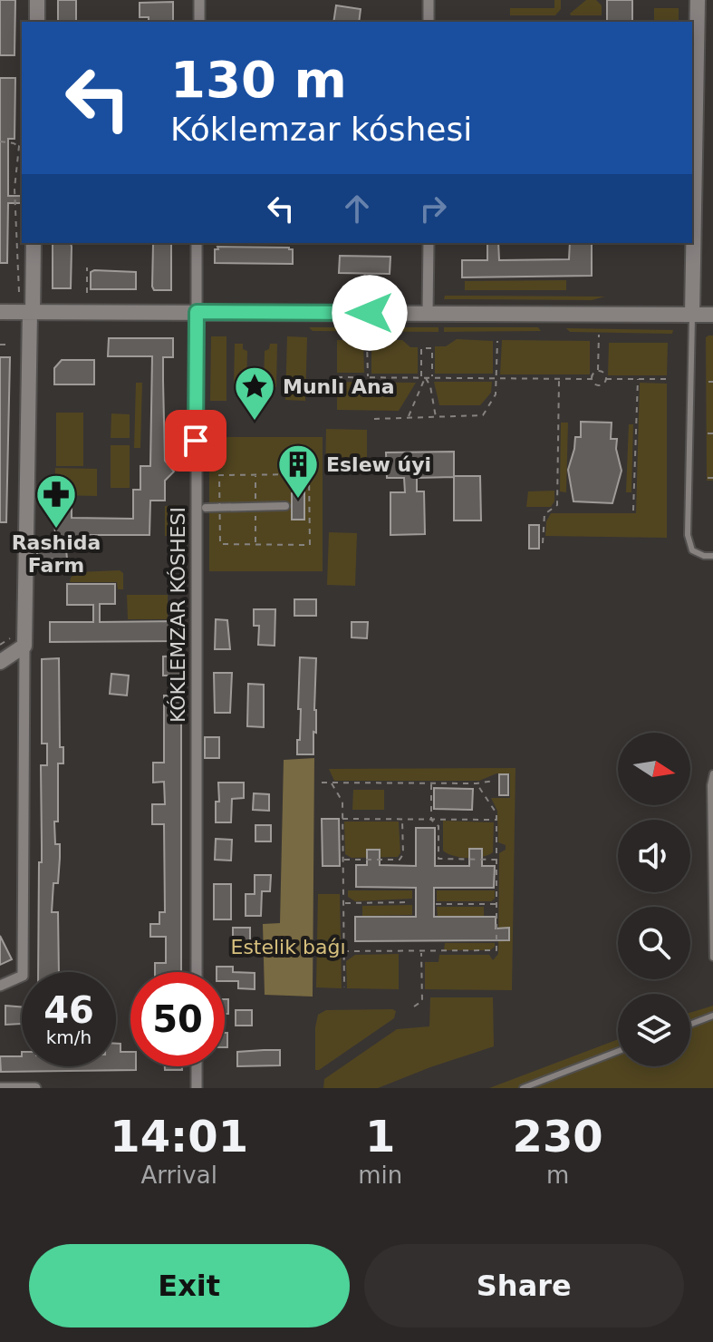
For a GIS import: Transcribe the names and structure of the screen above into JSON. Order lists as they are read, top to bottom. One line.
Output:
{"streets":{"street":["KÓKLEMZAR KÓSHESI"]},"parks":["Estelik baǵı"],"places":{"place":["Munlı Ana"],"building":["Eslew úyi"],"pharmacy":["Rashida Farm"]},"north":"right","page":{"turn":["130 m","Kóklemzar kóshesi"],"speed":"46 km/h","limit":"50","eta":["14:01","Arrival","1","min","230","m"],"buttons":["Exit","Share"]}}
